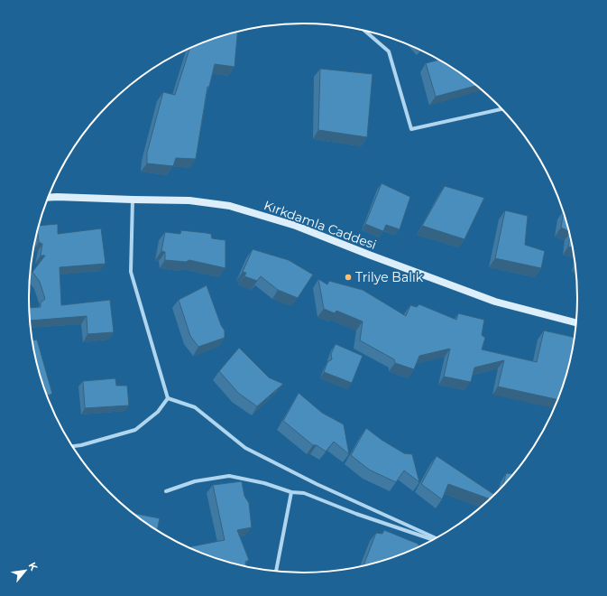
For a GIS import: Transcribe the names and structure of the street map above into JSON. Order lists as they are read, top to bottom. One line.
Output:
{"streets":{"street":["Kırkdamla Caddesi"]},"places":["Trilye Balık"],"north":"top right"}
